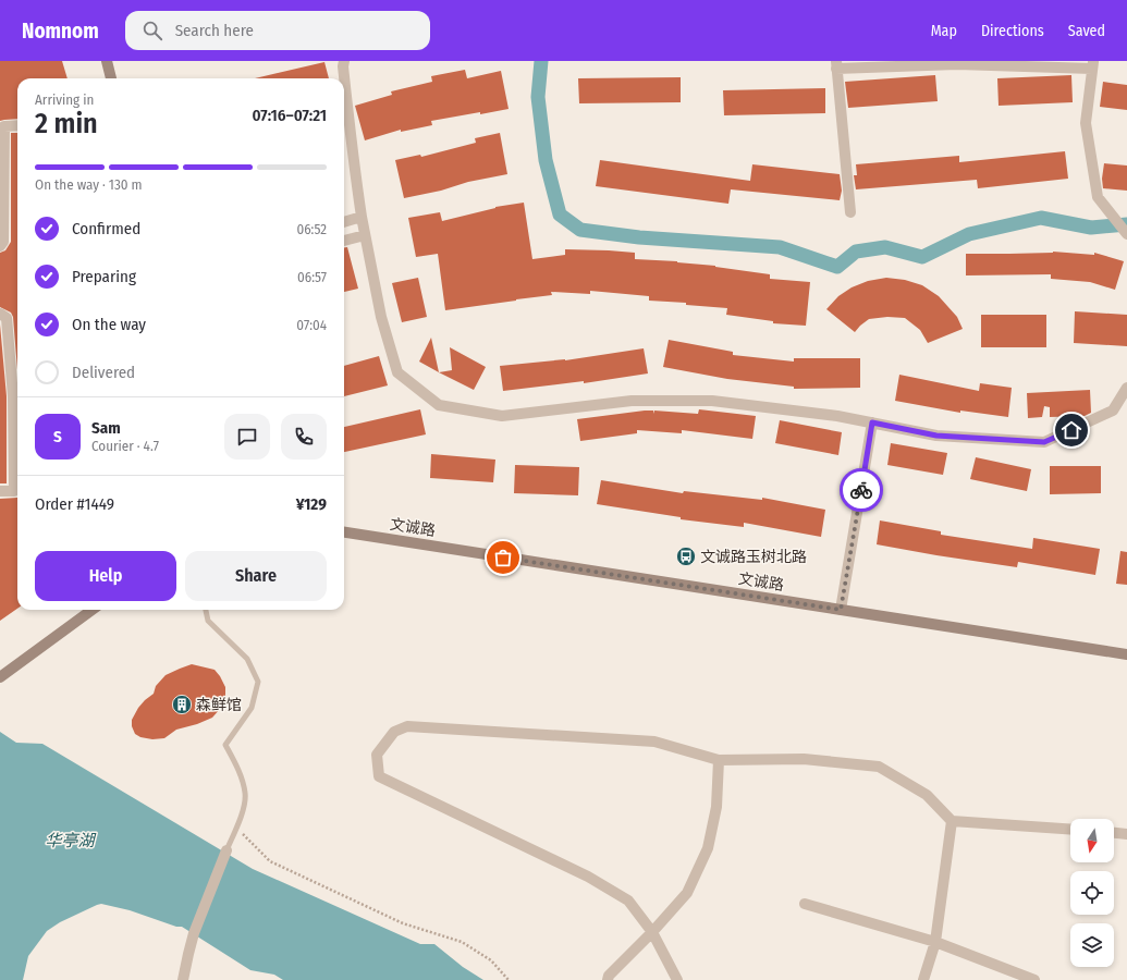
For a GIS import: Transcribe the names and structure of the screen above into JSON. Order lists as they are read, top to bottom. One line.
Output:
{"streets":{"street":["文诚路"]},"water":["华亭湖"],"places":{"bus stop":["文诚路玉树北路"],"building":["森鲜馆"]},"north":"bottom","page":{"header":"Nomnom","search":"Search here","nav":["Map","Directions","Saved"],"heading":["2 min","Arriving in","07:16–07:21"],"panel":["Sam","Courier · 4.7","Order #1449","¥129"],"bar":"On the way · 130 m","list":[["Confirmed","06:52"],["Preparing","06:57"],["On the way","07:04"],"Delivered"],"round":"S","buttons":["Help","Share"]}}
